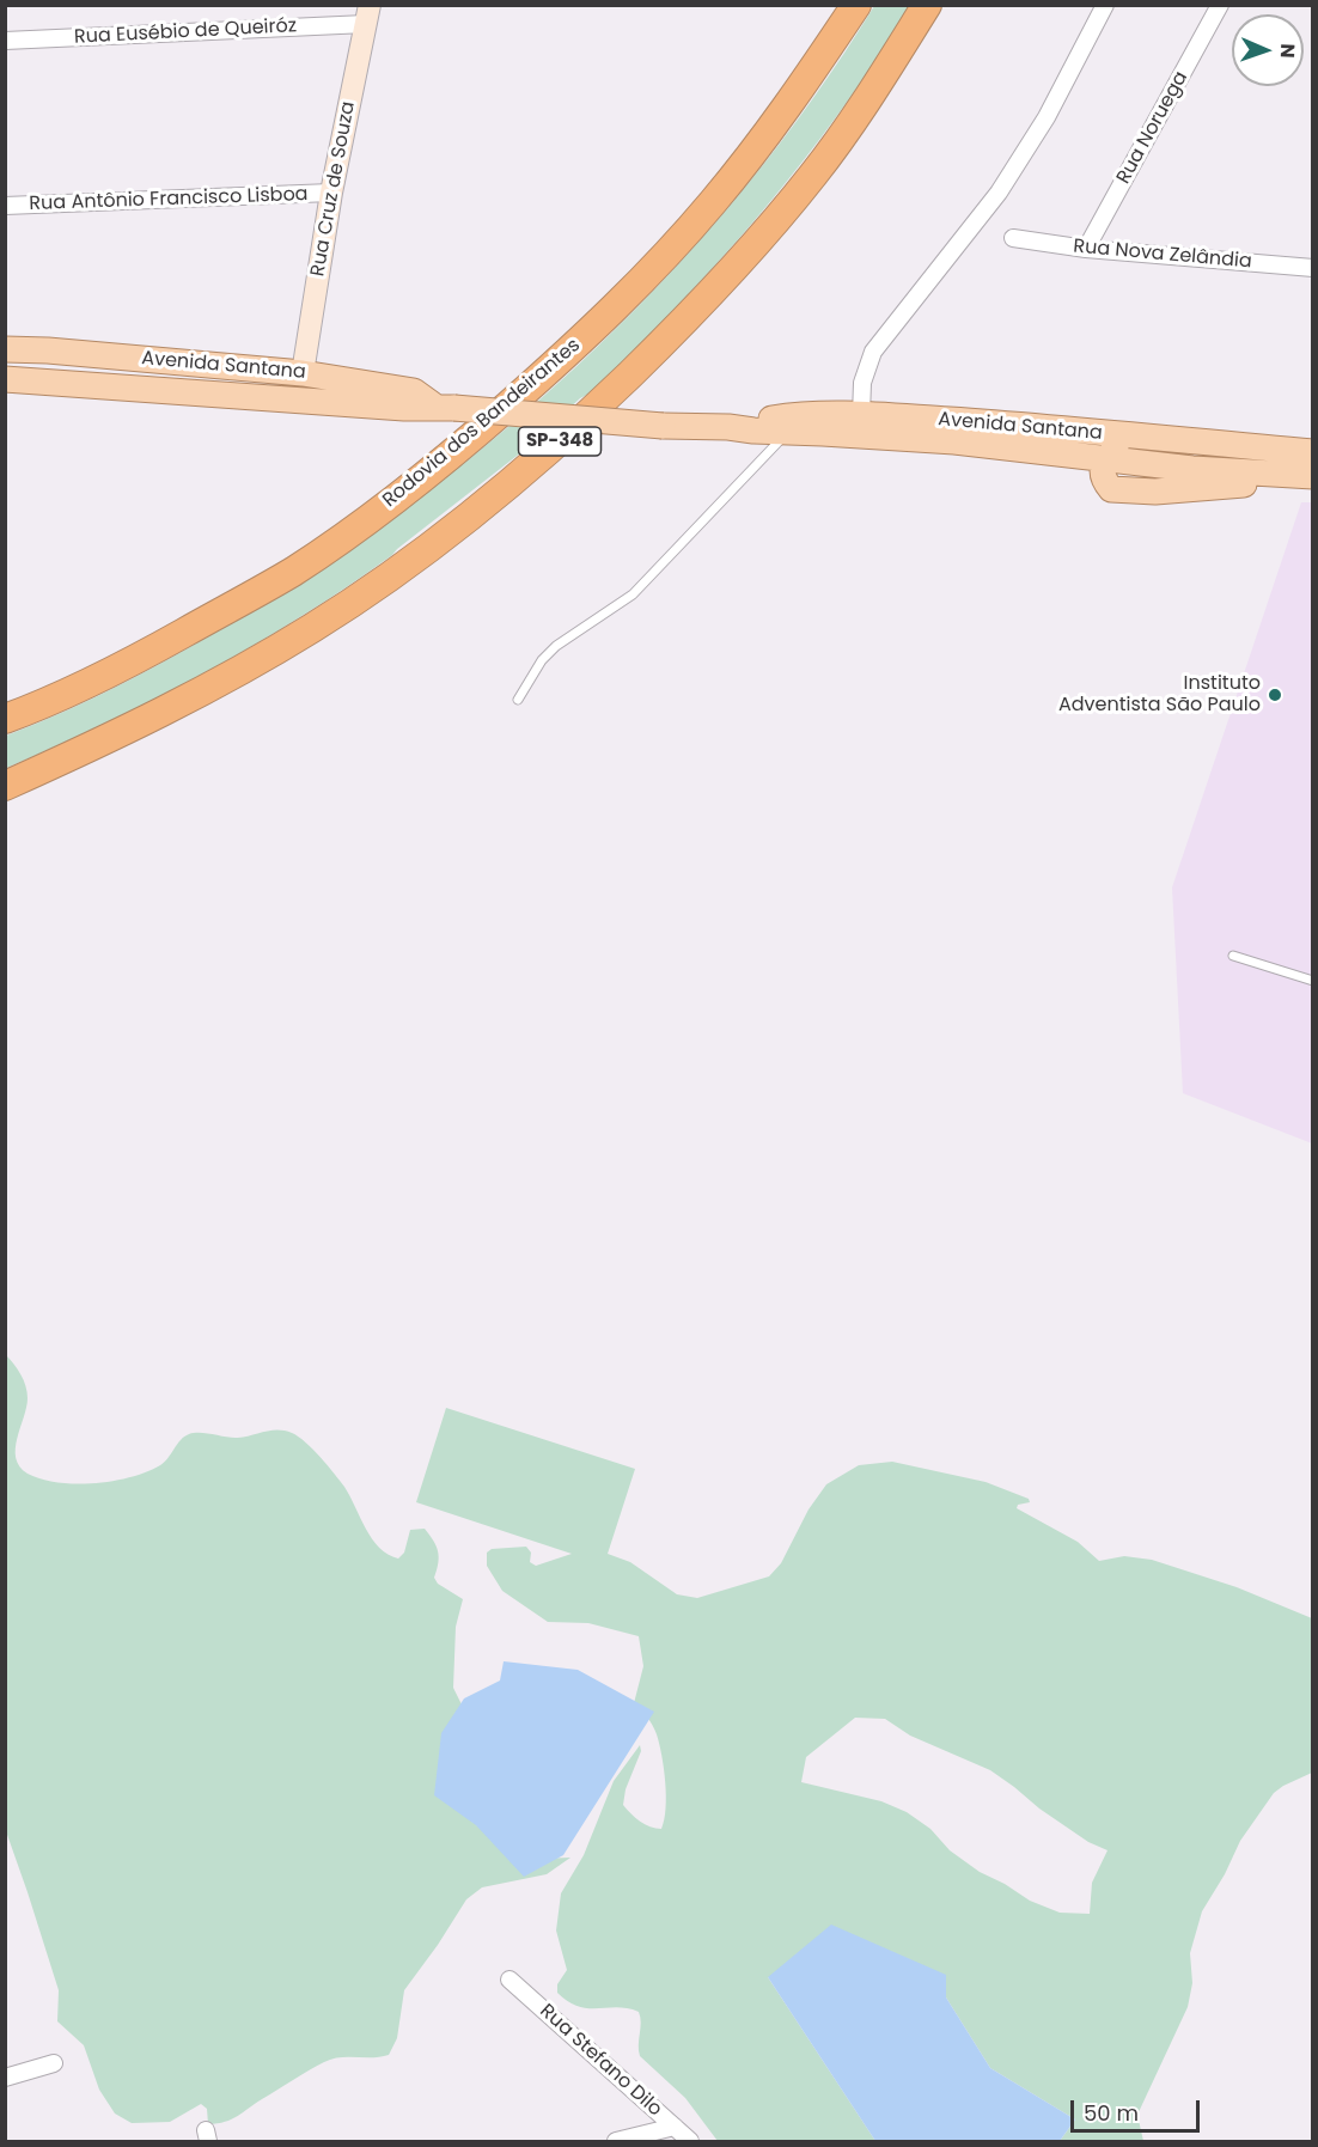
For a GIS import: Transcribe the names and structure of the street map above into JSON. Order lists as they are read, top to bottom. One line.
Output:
{"streets":{"highway":["Rodovia dos Bandeirantes","SP-348"],"main road":["Avenida Santana"],"street":["Rua Eusébio de Queiróz","Rua Noruega","Rua Cruz de Souza","Rua Antônio Francisco Lisboa","Rua Nova Zelândia","Rua Stefano Dilo"]},"crossings":[["Rua Eusébio de Queiróz","Rua Cruz de Souza"],["Rua Noruega","Rua Nova Zelândia"],["Rua Cruz de Souza","Rua Antônio Francisco Lisboa"],["Rua Cruz de Souza","Avenida Santana"]],"places":["Instituto Adventista São Paulo"],"scale_bar":"50 m","north":"right"}
